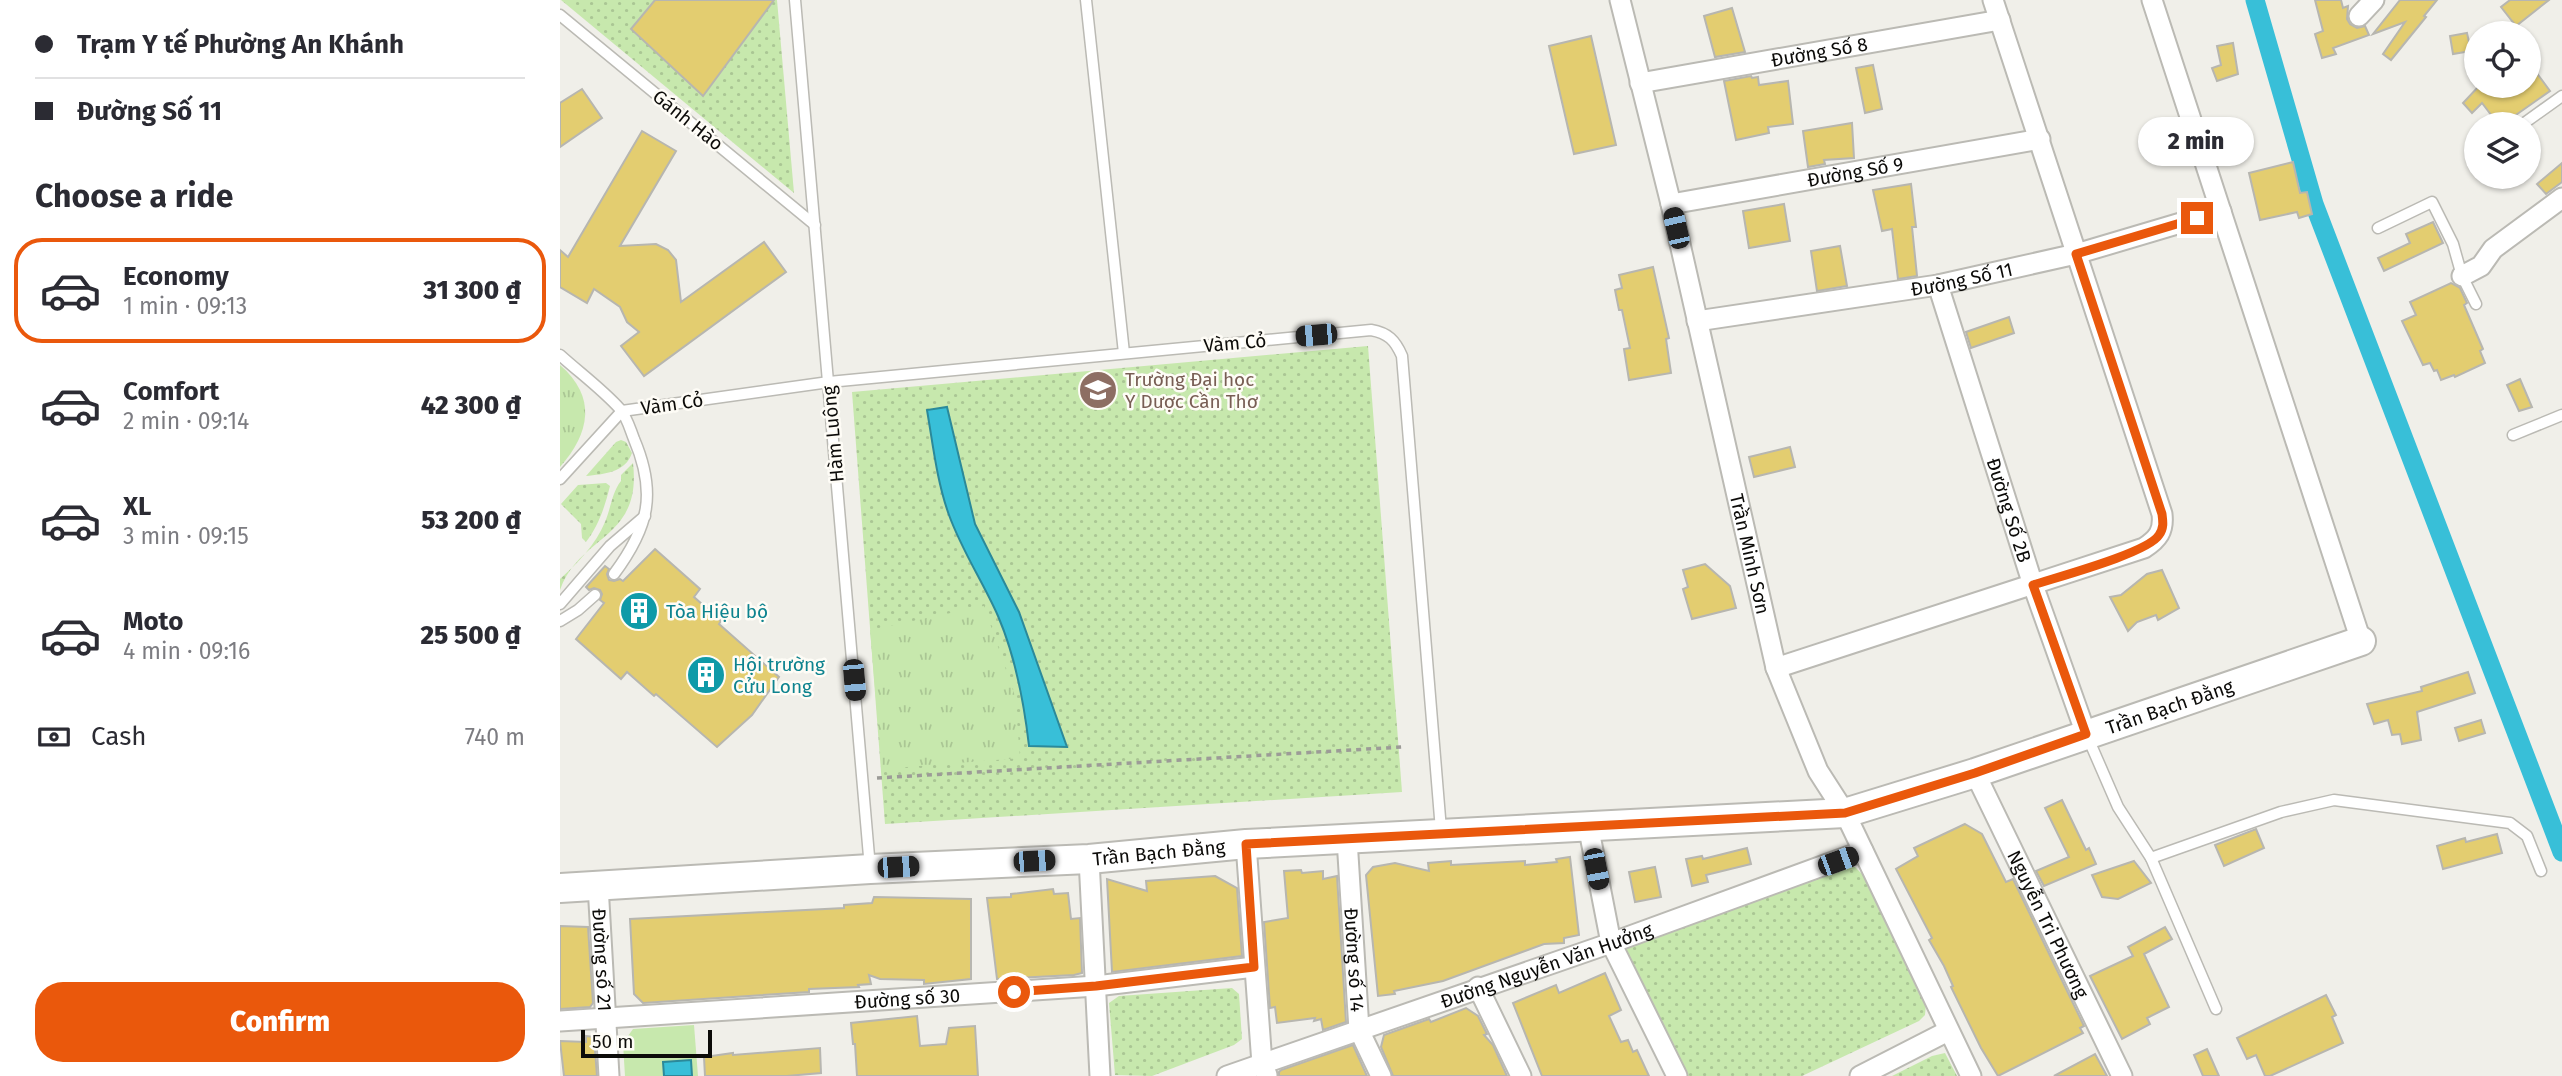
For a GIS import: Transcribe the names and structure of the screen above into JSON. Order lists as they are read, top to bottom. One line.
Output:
{"streets":{"street":["Đường Số 8","Đường Số 9","Đường Số 11","Đường Số 2B","Trần Minh Sơn","Trần Bạch Đằng","Nguyễn Tri Phương","Đường số 21","Đường số 14","Đường Nguyễn Văn Hưởng","Đường số 30"],"lane":["Gánh Hào","Vàm Cỏ","Hàm Luông"]},"crossings":[["Đường Số 8","Trần Minh Sơn"],["Gánh Hào","Hàm Luông"],["Đường Số 9","Trần Minh Sơn"],["Đường Số 11","Đường Số 2B"],["Đường Số 11","Trần Minh Sơn"],["Vàm Cỏ","Hàm Luông"],["Vàm Cỏ","Trần Bạch Đằng"],["Hàm Luông","Trần Bạch Đằng"],["Đường Số 2B","Trần Bạch Đằng"],["Trần Minh Sơn","Trần Bạch Đằng"],["Trần Minh Sơn","Đường Nguyễn Văn Hưởng"],["Trần Bạch Đằng","Nguyễn Tri Phương"],["Trần Bạch Đằng","Đường số 21"],["Trần Bạch Đằng","Đường số 14"],["Đường số 21","Đường số 30"],["Đường số 14","Đường Nguyễn Văn Hưởng"]],"places":{"school or university":["Trường Đại học Y Dược Cần Thơ"],"building":["Tòa Hiệu bộ","Hội trường Cửu Long"]},"scale_bar":"50 m","page":{"banner":["Trạm Y tế Phường An Khánh","Đường Số 11"],"bubble":"2 min","heading":"Choose a ride","list":[{"name":"Economy","note":"1 min · 09:13","value":"31 300 ₫"},{"name":"Comfort","note":"2 min · 09:14","value":"42 300 ₫"},{"name":"XL","note":"3 min · 09:15","value":"53 200 ₫"},{"name":"Moto","note":"4 min · 09:16","value":"25 500 ₫"}],"pay":["Cash","740 m"],"buttons":"Confirm","scale":"50 m"}}
